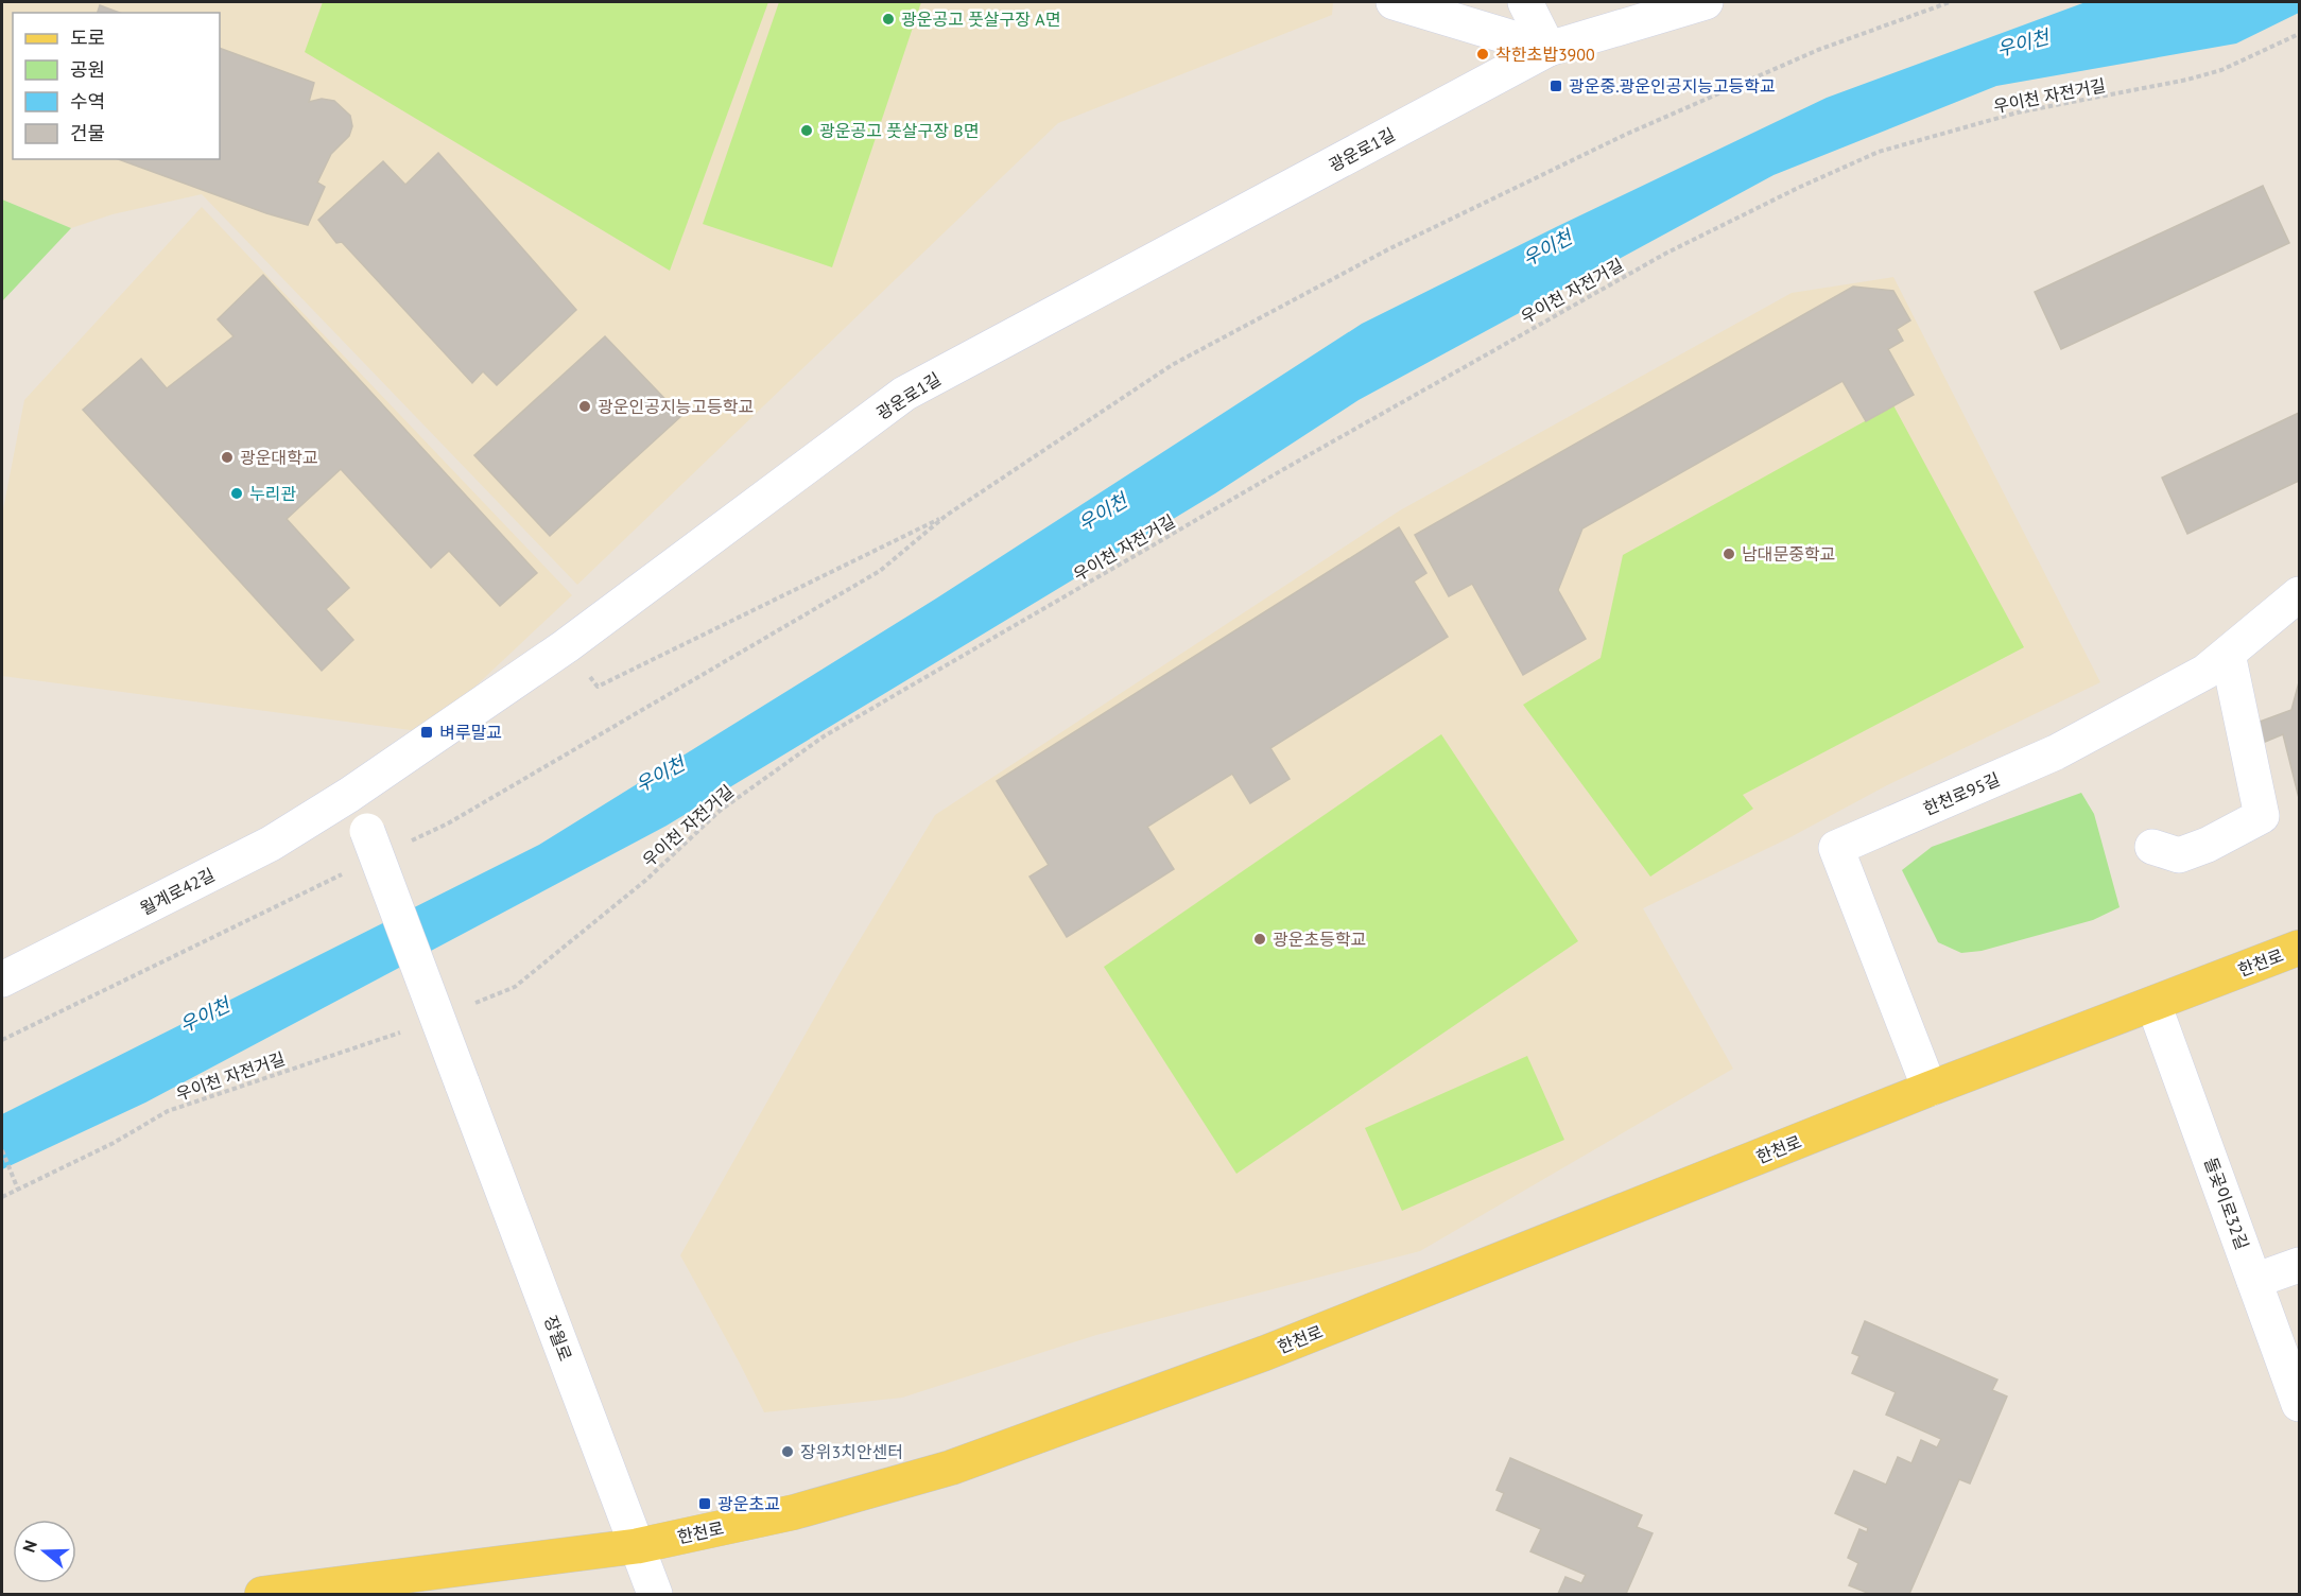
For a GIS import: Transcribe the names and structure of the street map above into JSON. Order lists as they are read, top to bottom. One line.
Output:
{"streets":{"main road":["한천로"],"street":["광운로1길","한천로95길","월계로42길","돌곶이로32길","장월로"],"path":["우이천 자전거길"]},"crossings":[["광운로1길","월계로42길"],["광운로1길","장월로"],["한천로95길","한천로"],["월계로42길","장월로"],["한천로","돌곶이로32길"],["한천로","장월로"]],"water":["우이천"],"places":{"other":["광운공고 풋살구장 A면","착한초밥3900","광운공고 풋살구장 B면","광운인공지능고등학교","광운대학교","누리관","남대문중학교","광운초등학교","장위3치안센터"],"transit":["광운중.광운인공지능고등학교","벼루말교","광운초교"]},"legend":["도로","공원","수역","건물"],"north":"left"}
